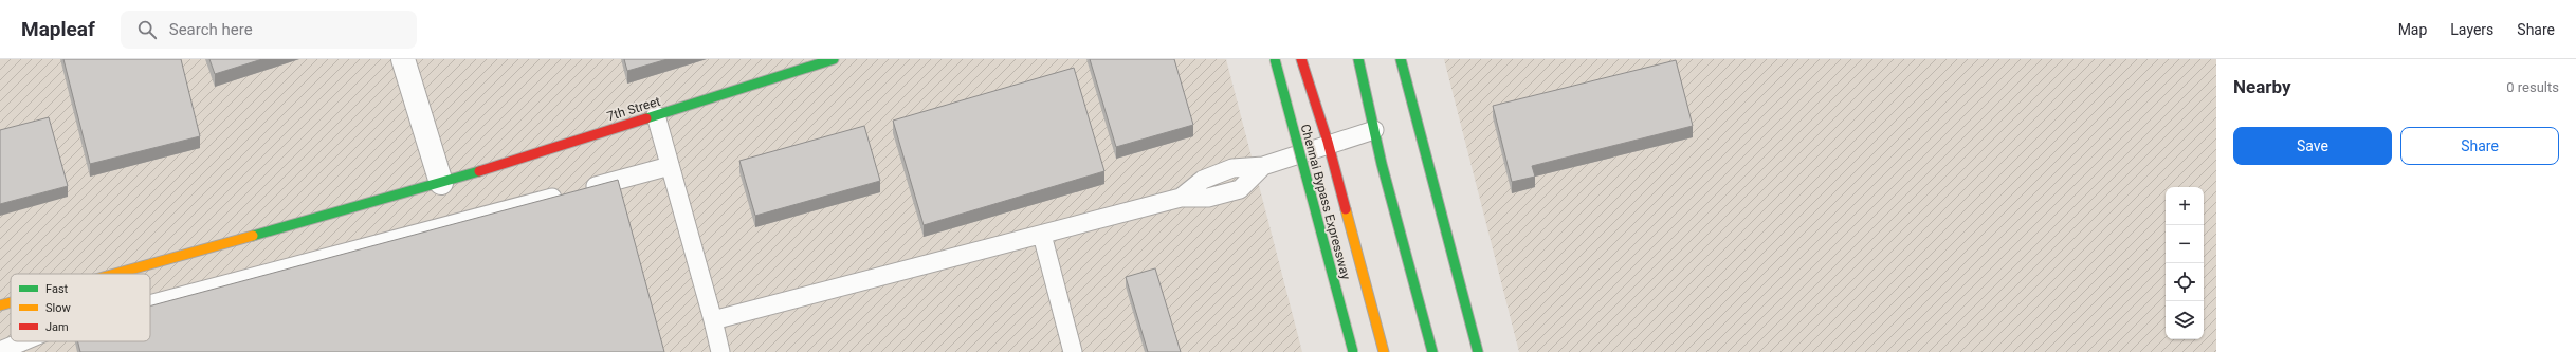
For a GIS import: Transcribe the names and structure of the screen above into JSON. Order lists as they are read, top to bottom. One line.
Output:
{"streets":{"main road":["7th Street","Chennai Bypass Expressway"]},"legend":["Fast","Slow","Jam"],"page":{"header":"Mapleaf","search":"Search here","nav":["Map","Layers","Share"],"heading":["Nearby","0 results"],"buttons":["Save","Share"],"map_buttons":["+","−"]}}
